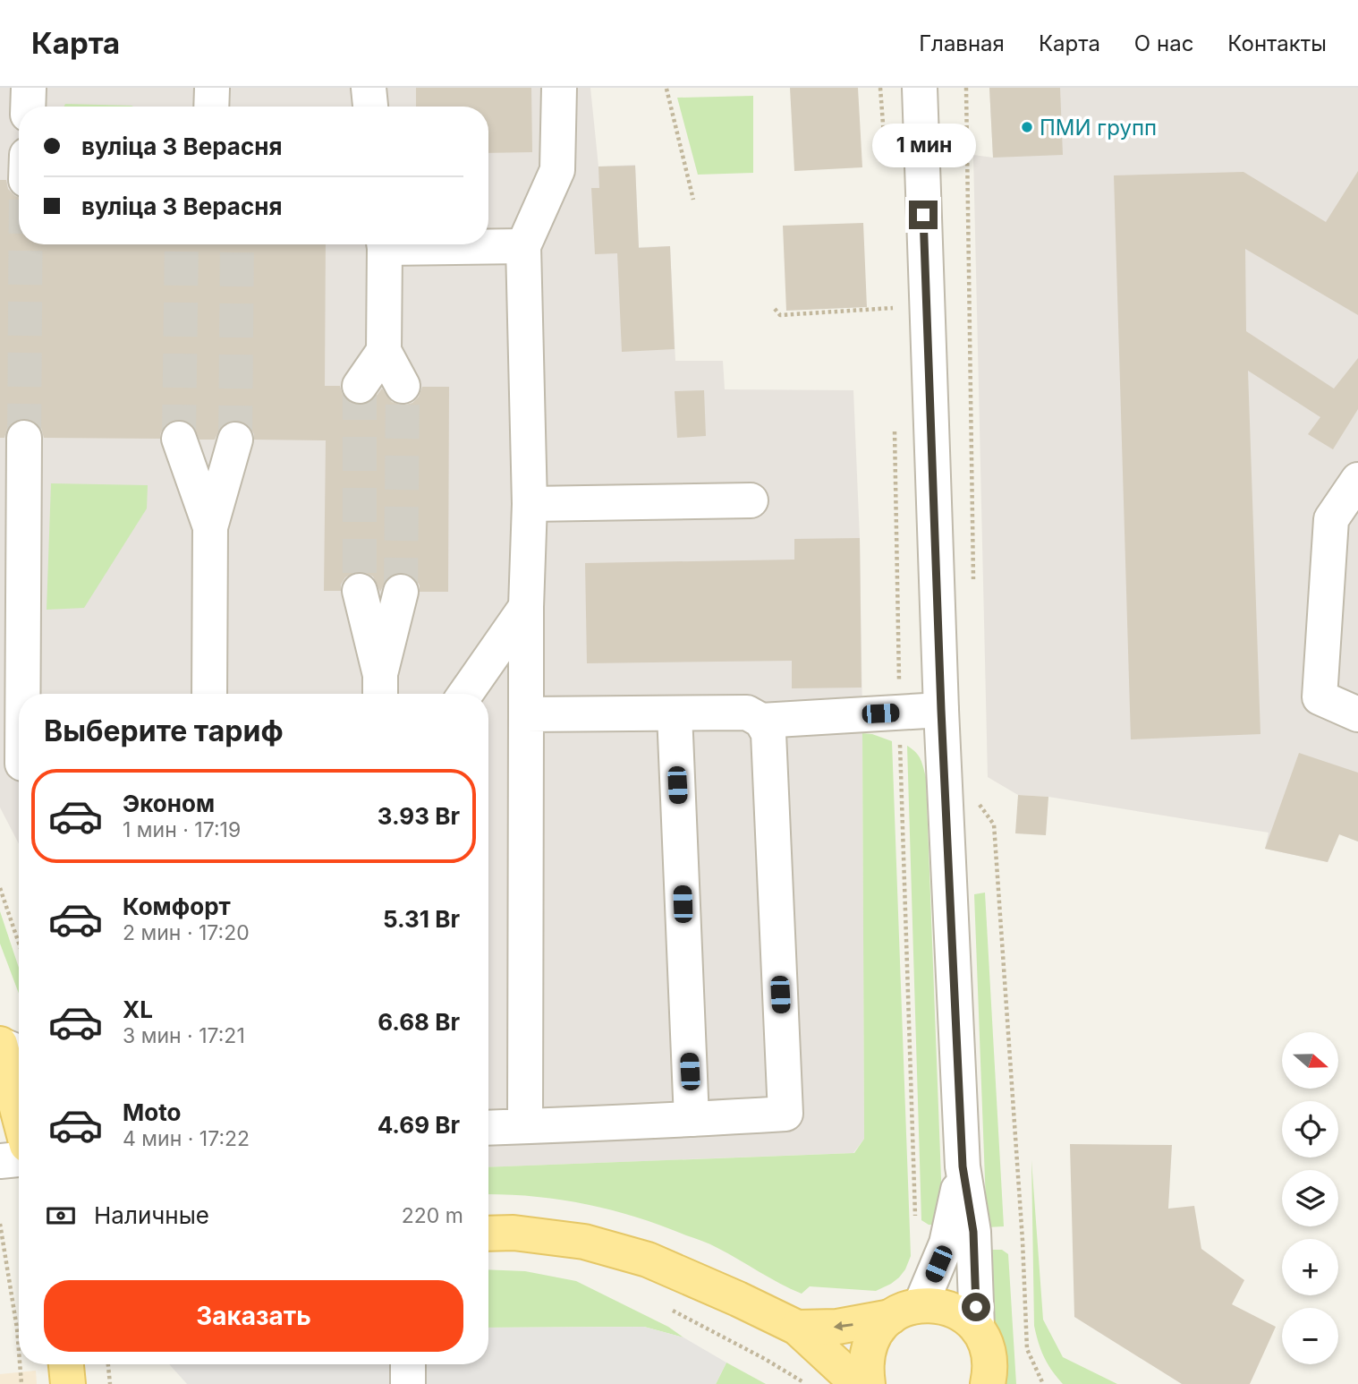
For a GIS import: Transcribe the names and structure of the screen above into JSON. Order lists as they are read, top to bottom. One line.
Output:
{"places":["ПМИ групп"],"north":"right","page":{"header":"Карта","nav":["Главная","Карта","О нас","Контакты"],"banner":["вуліца 3 Верасня","вуліца 3 Верасня"],"bubble":"1 мин","heading":"Выберите тариф","list":[{"name":"Эконом","note":"1 мин · 17:19","value":"3.93 Br"},{"name":"Комфорт","note":"2 мин · 17:20","value":"5.31 Br"},{"name":"XL","note":"3 мин · 17:21","value":"6.68 Br"},{"name":"Moto","note":"4 мин · 17:22","value":"4.69 Br"}],"map_buttons":["+","−"],"pay":["Наличные","220 m"],"buttons":"Заказать"}}
